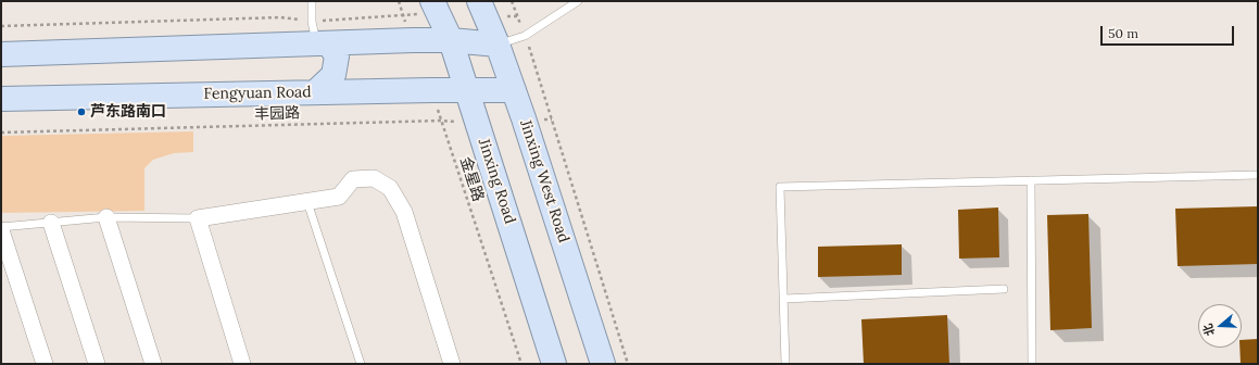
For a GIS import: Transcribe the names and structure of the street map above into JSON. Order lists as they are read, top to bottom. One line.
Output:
{"streets":{"main road":["Fengyuan Road","Jinxing Road","Jinxing West Road"],"path":["丰园路","金星路"]},"crossings":[["Fengyuan Road","金星路"],["Fengyuan Road","Jinxing Road"],["Fengyuan Road","Jinxing West Road"],["丰园路","金星路"],["丰园路","Jinxing Road"]],"places":["芦东路南口"],"scale_bar":"50 m","north":"left"}
